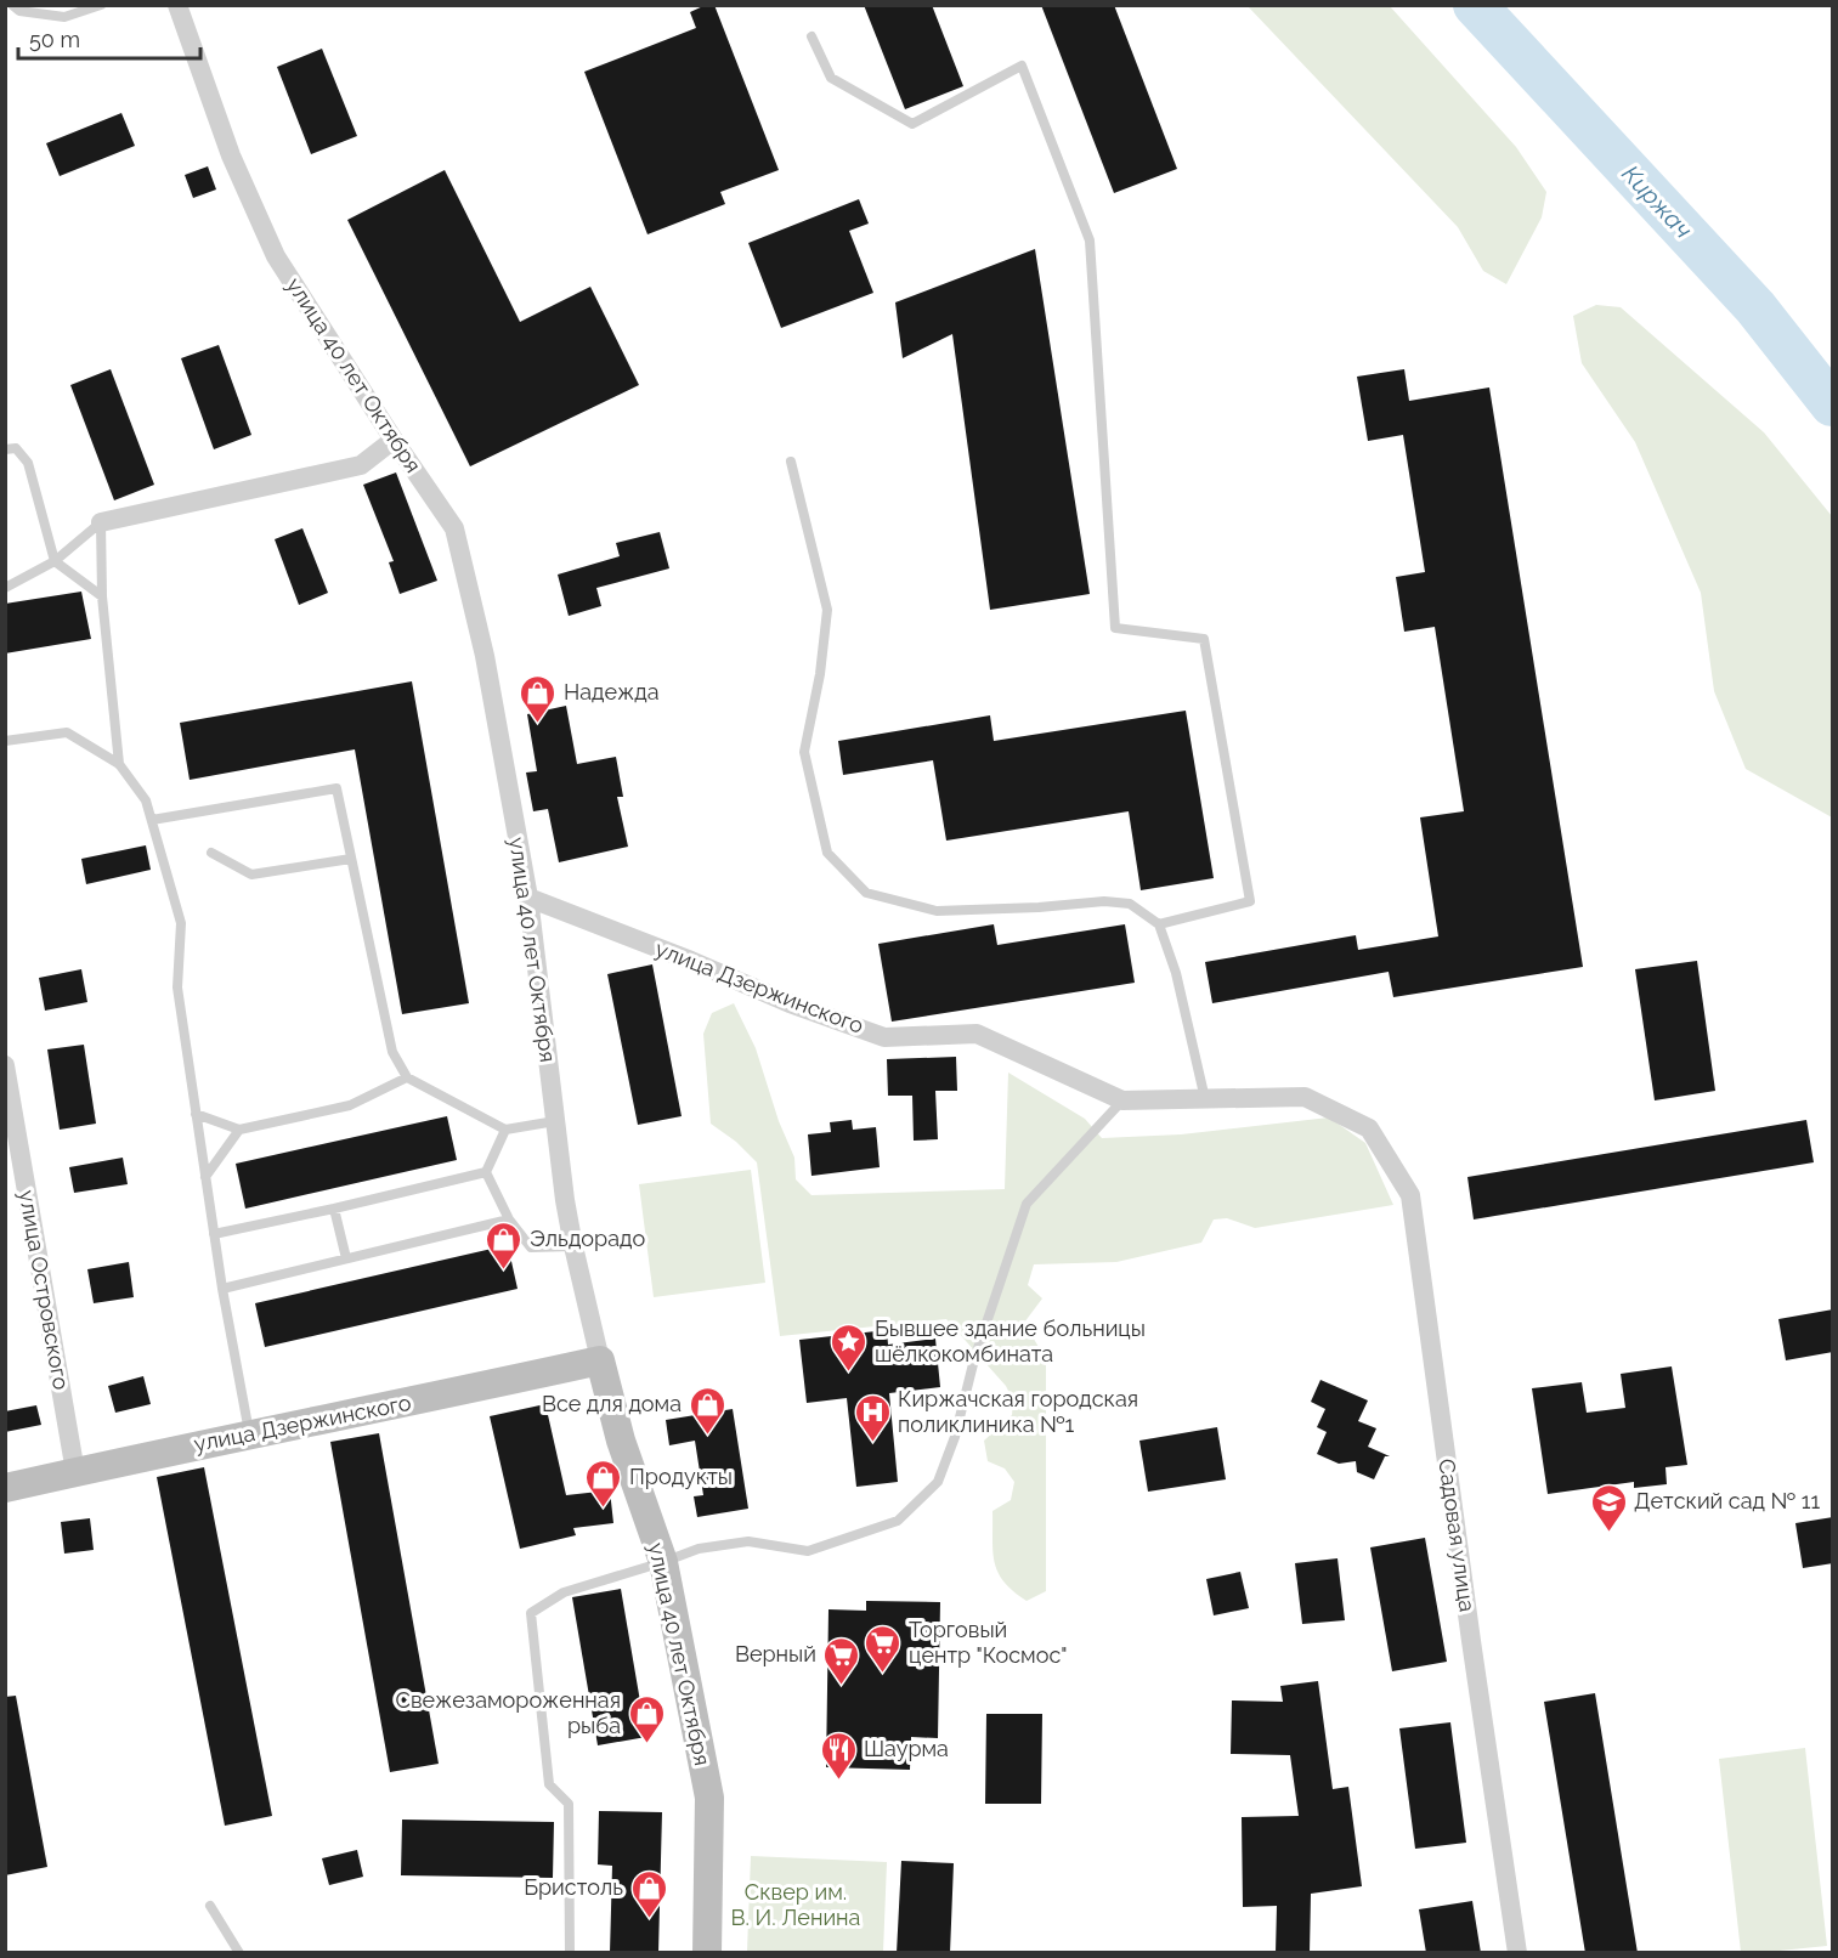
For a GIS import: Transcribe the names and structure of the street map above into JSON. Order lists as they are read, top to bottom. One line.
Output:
{"streets":{"street":["улица 40 лет Октября","улица Дзержинского","улица Островского","Садовая улица"]},"crossings":[["улица 40 лет Октября","улица Дзержинского"],["улица Дзержинского","улица Островского"],["улица Дзержинского","Садовая улица"]],"water":["Киржач"],"parks":["Сквер им. В. И. Ленина"],"places":{"shop":["Надежда","Эльдорадо","Все для дома","Продукты","Свежезамороженная рыба","Бристоль"],"place":["Бывшее здание больницы шёлкокомбината"],"hospital":["Киржачская городская поликлиника №1"],"school or university":["Детский сад № 11"],"supermarket":["Торговый центр \"Космос\"","Верный"],"restaurant":["Шаурма"]},"scale_bar":"50 m"}
